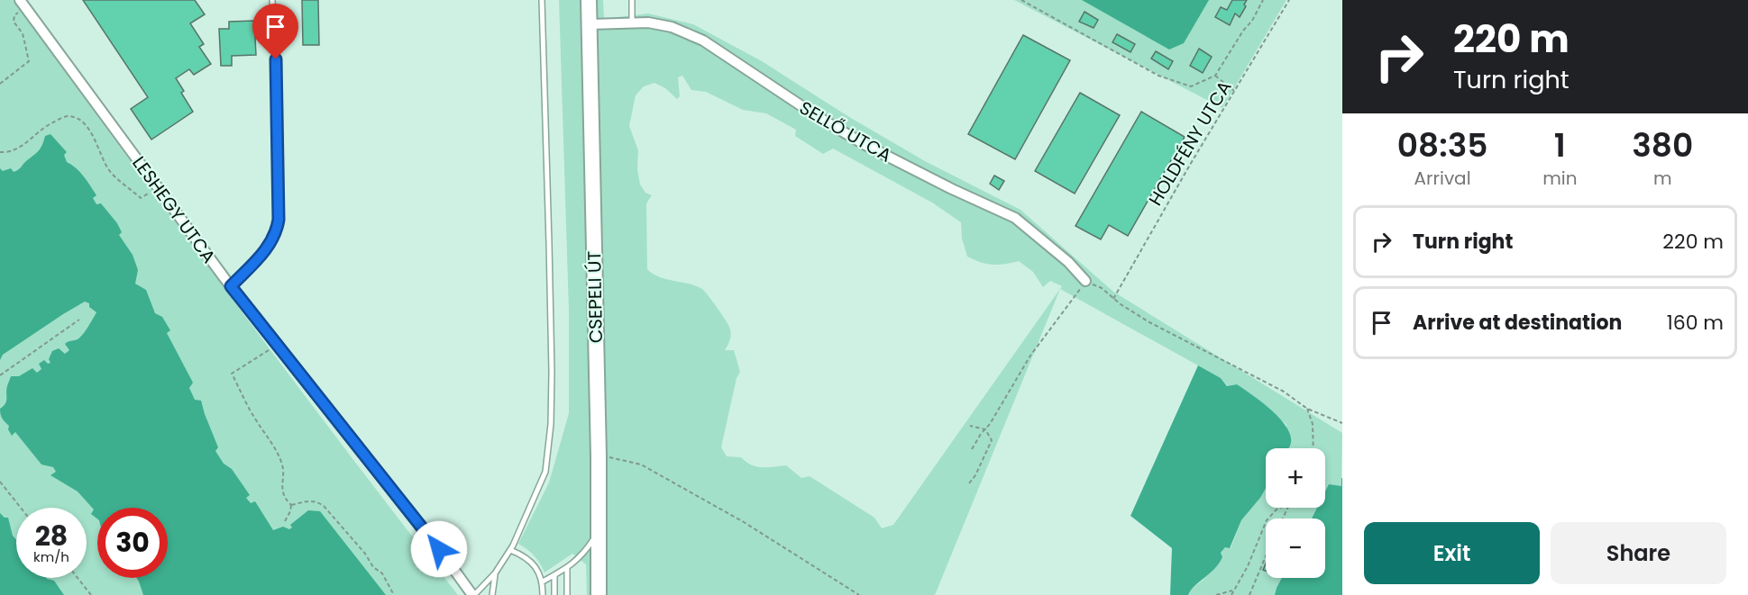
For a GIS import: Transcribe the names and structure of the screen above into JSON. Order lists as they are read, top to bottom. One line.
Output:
{"streets":{"street":["SELLŐ UTCA","LESHEGY UTCA","CSEPELI ÚT"],"path":["HOLDFÉNY UTCA"]},"crossings":[["SELLŐ UTCA","CSEPELI ÚT"]],"page":{"turn":["220 m","Turn right"],"eta":["08:35","Arrival","1","min","380","m"],"list":[{"name":"Turn right","value":"220 m"},{"name":"Arrive at destination","value":"160 m"}],"map_buttons":["+","−"],"speed":"28 km/h","limit":"30","buttons":["Exit","Share"]}}
